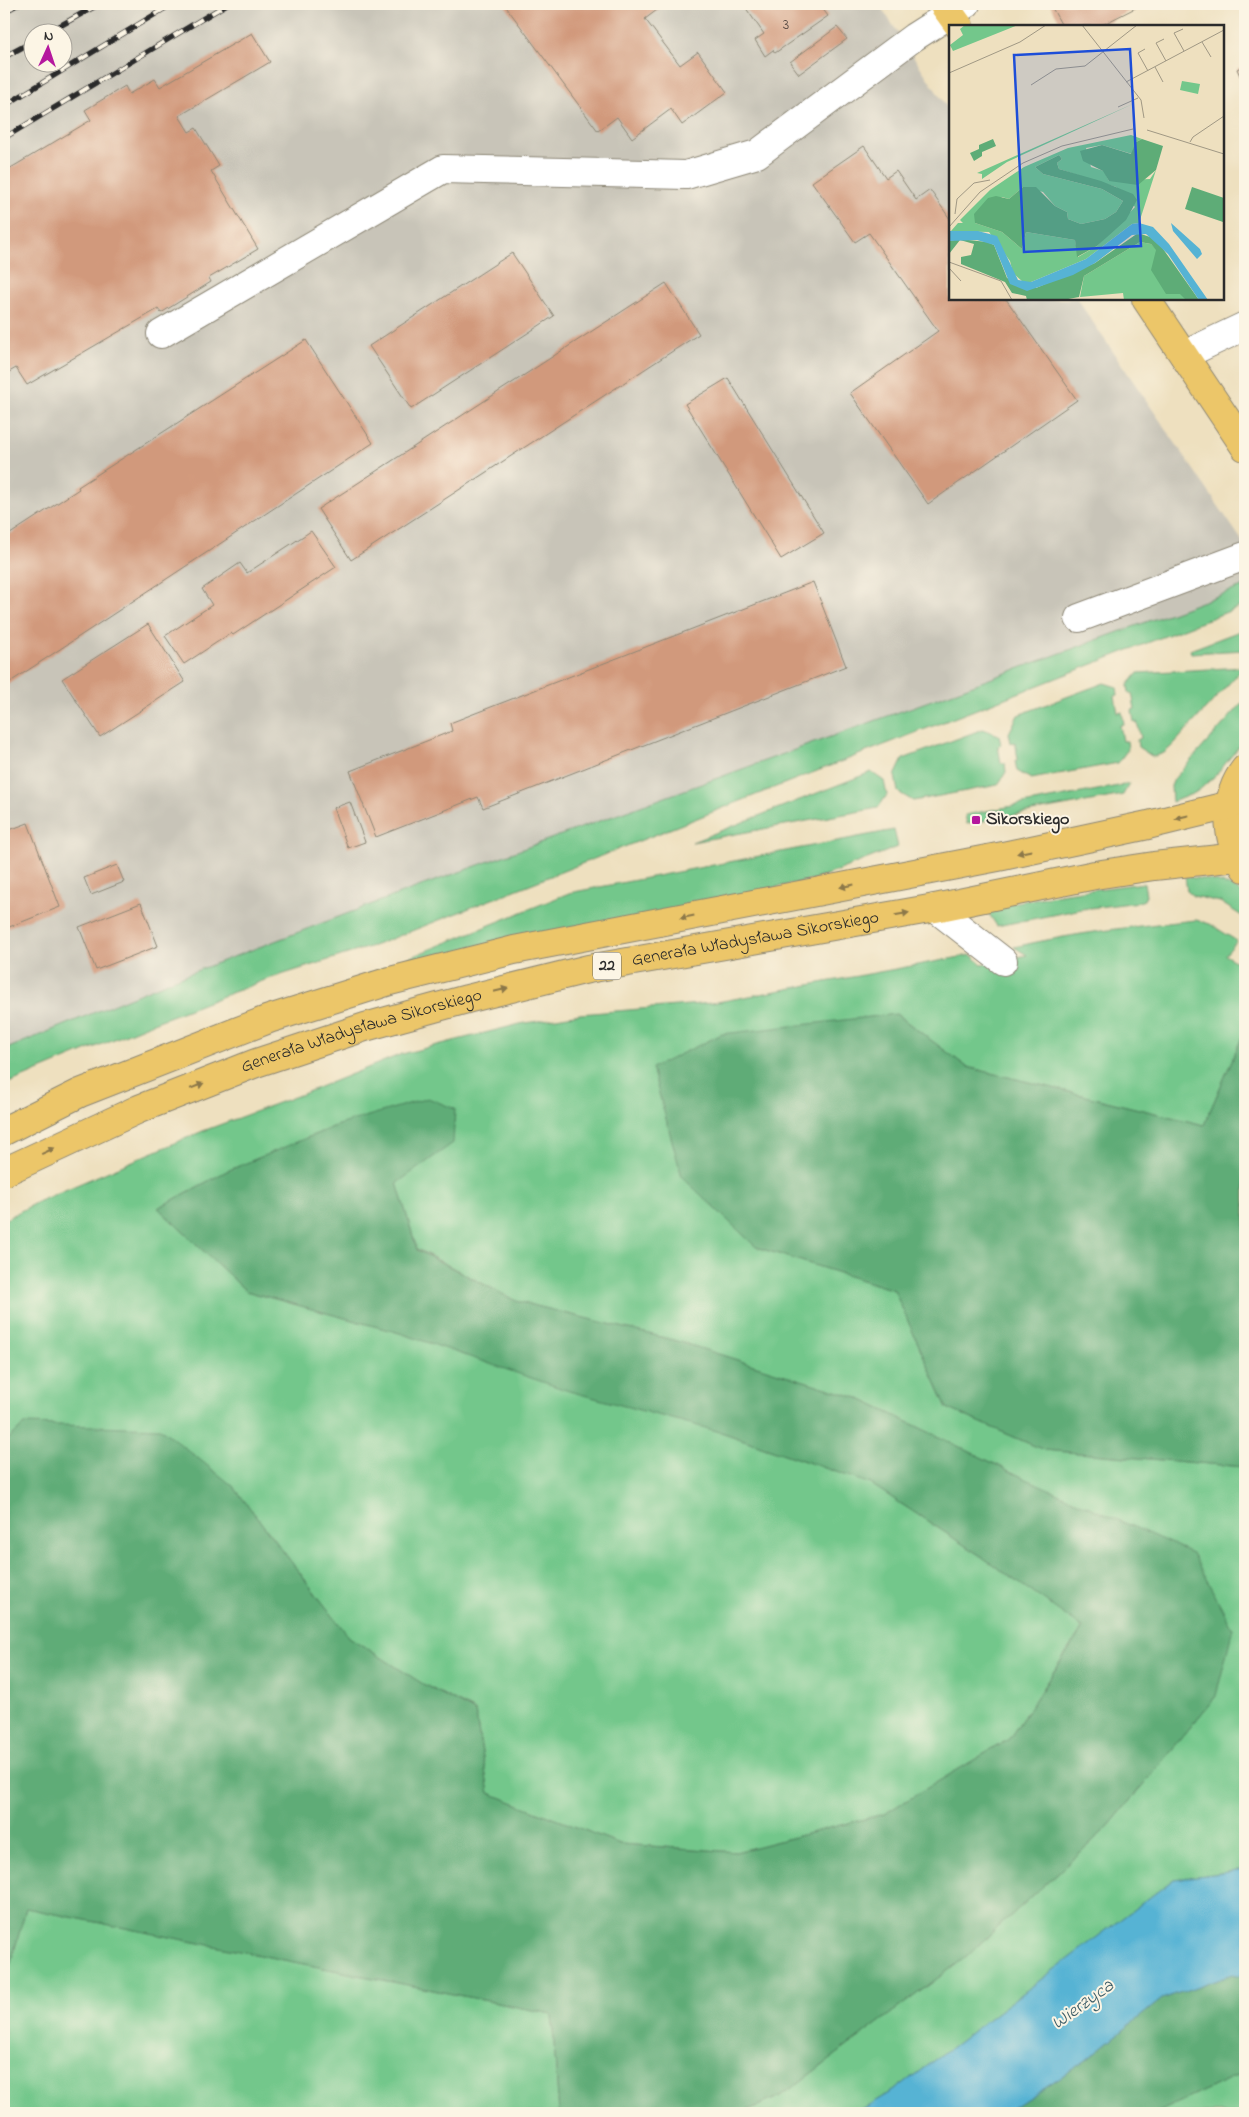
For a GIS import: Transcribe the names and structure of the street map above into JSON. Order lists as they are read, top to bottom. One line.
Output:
{"streets":{"main road":["Generała Władysława Sikorskiego","22"]},"crossings":[["Generała Władysława Sikorskiego","22"]],"water":["Wierzyca"],"places":{"transit":["Sikorskiego"]},"house_numbers":["3"],"north":"top"}
